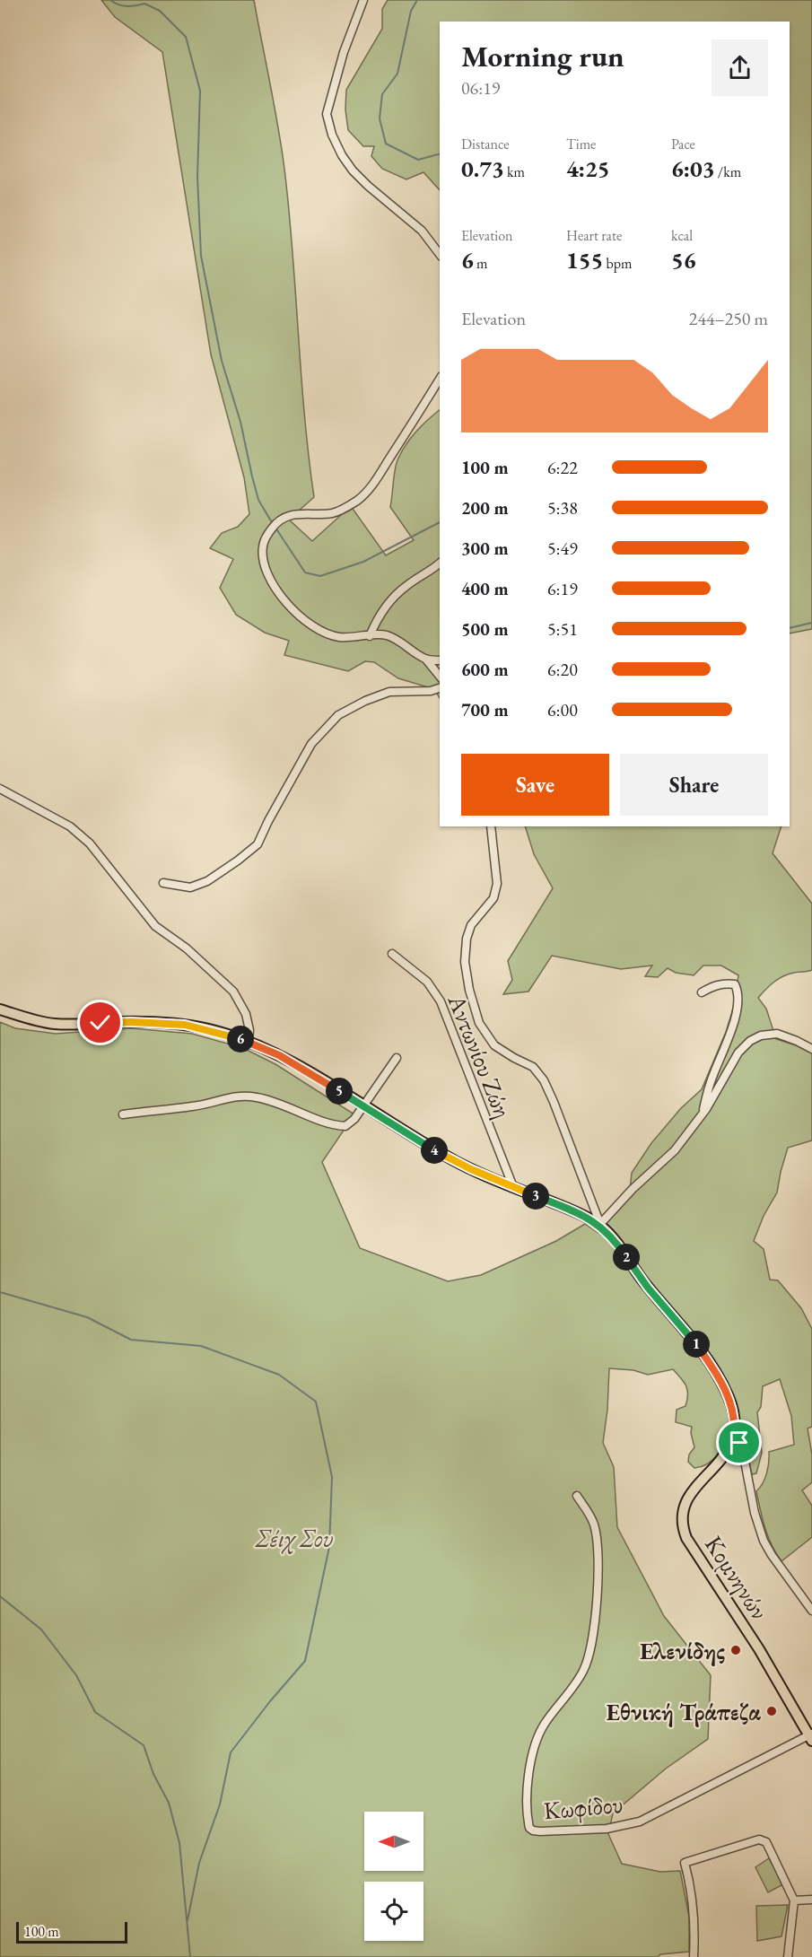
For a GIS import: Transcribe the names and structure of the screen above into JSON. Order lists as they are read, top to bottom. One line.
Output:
{"streets":{"main road":["Κομνηνών"],"street":["Αντωνίου Ζώη","Κωφίδου"]},"crossings":[["Κομνηνών","Κωφίδου"]],"parks":["Σέιχ Σου"],"places":["Ελενίδης","Εθνική Τράπεζα"],"scale_bar":"100 m","north":"left","page":{"heading":["Morning run","06:19"],"stats":[["Distance","0.73 km"],["Time","4:25"],["Pace","6:03 /km"],["Elevation","6 m"],["Heart rate","155 bpm"],["kcal","56"]],"chart":["Elevation","244–250 m"],"list":[{"name":"100 m","note":"6:22"},{"name":"200 m","note":"5:38"},{"name":"300 m","note":"5:49"},{"name":"400 m","note":"6:19"},{"name":"500 m","note":"5:51"},{"name":"600 m","note":"6:20"},{"name":"700 m","note":"6:00"}],"buttons":["Save","Share"],"pins":["6","5","4","3","2","1"],"scale":"100 m"}}
